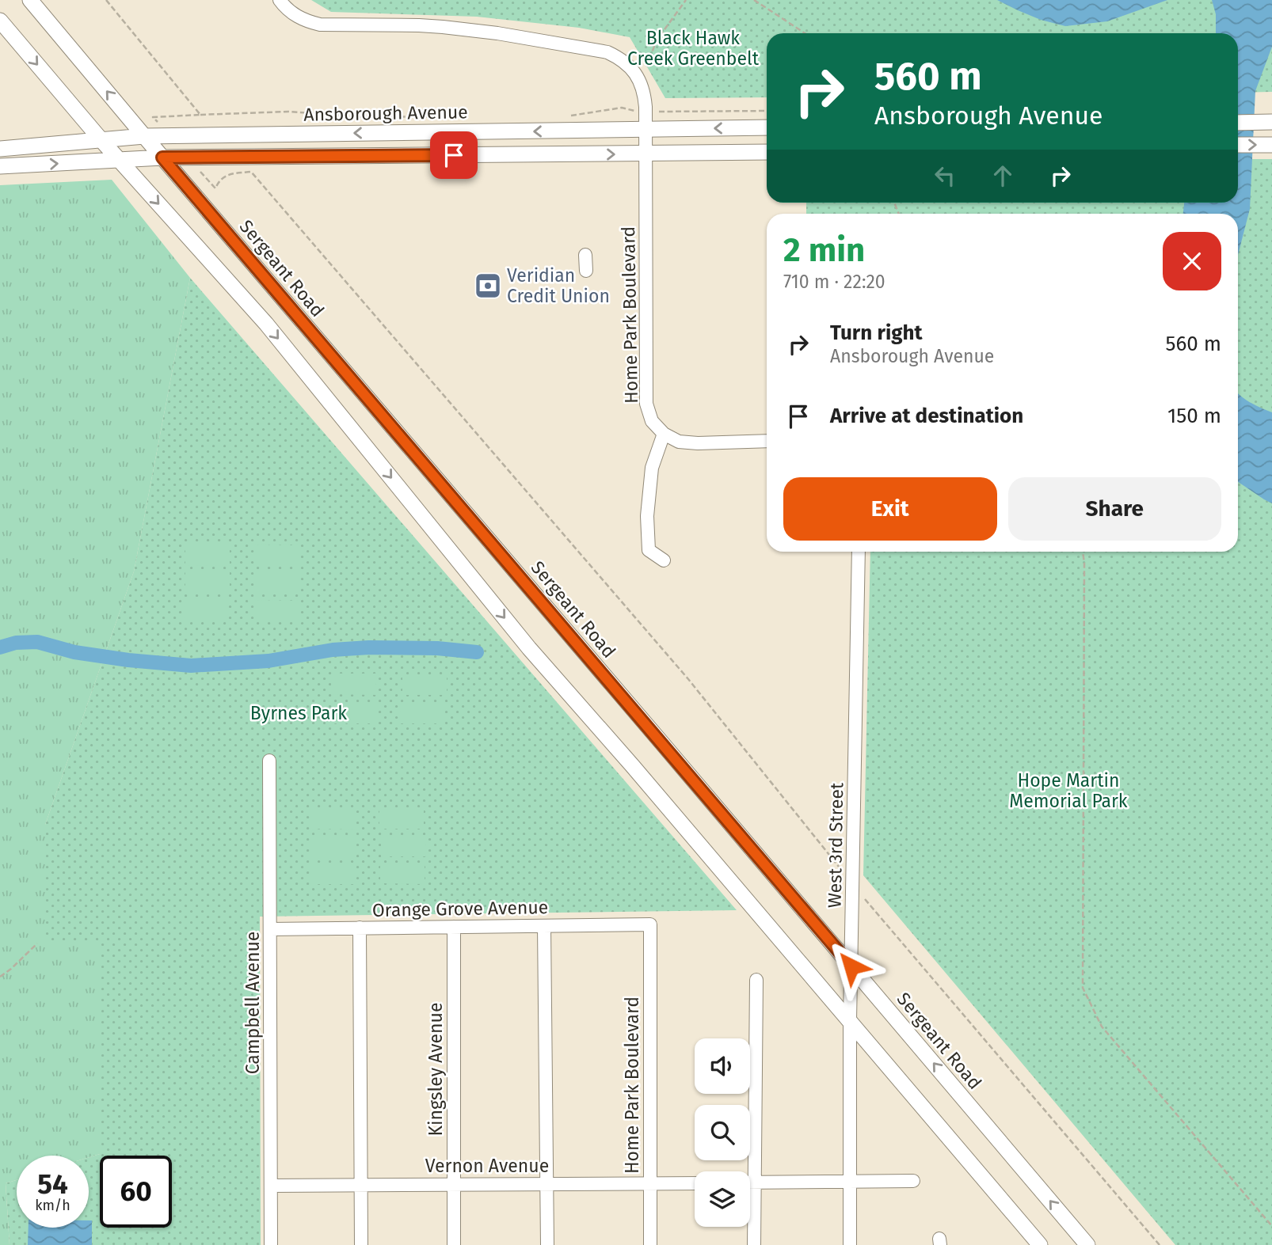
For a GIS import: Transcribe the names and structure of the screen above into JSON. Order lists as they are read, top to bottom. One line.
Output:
{"streets":{"main road":["Ansborough Avenue","Sergeant Road"],"street":["Home Park Boulevard","West 3rd Street","Orange Grove Avenue","Campbell Avenue","Kingsley Avenue","Vernon Avenue"]},"crossings":[["Ansborough Avenue","Sergeant Road"],["Sergeant Road","West 3rd Street"],["Home Park Boulevard","Orange Grove Avenue"],["Home Park Boulevard","Vernon Avenue"],["Orange Grove Avenue","Campbell Avenue"],["Orange Grove Avenue","Kingsley Avenue"],["Campbell Avenue","Vernon Avenue"],["Kingsley Avenue","Vernon Avenue"]],"parks":["Black Hawk Creek Greenbelt","Byrnes Park","Hope Martin Memorial Park"],"places":{"bank":["Veridian Credit Union"]},"page":{"turn":["560 m","Ansborough Avenue"],"heading":["2 min","710 m · 22:20"],"list":[{"name":"Turn right","note":"Ansborough Avenue","value":"560 m"},{"name":"Arrive at destination","value":"150 m"}],"buttons":["Exit","Share"],"speed":"54 km/h","limit":"60"}}
